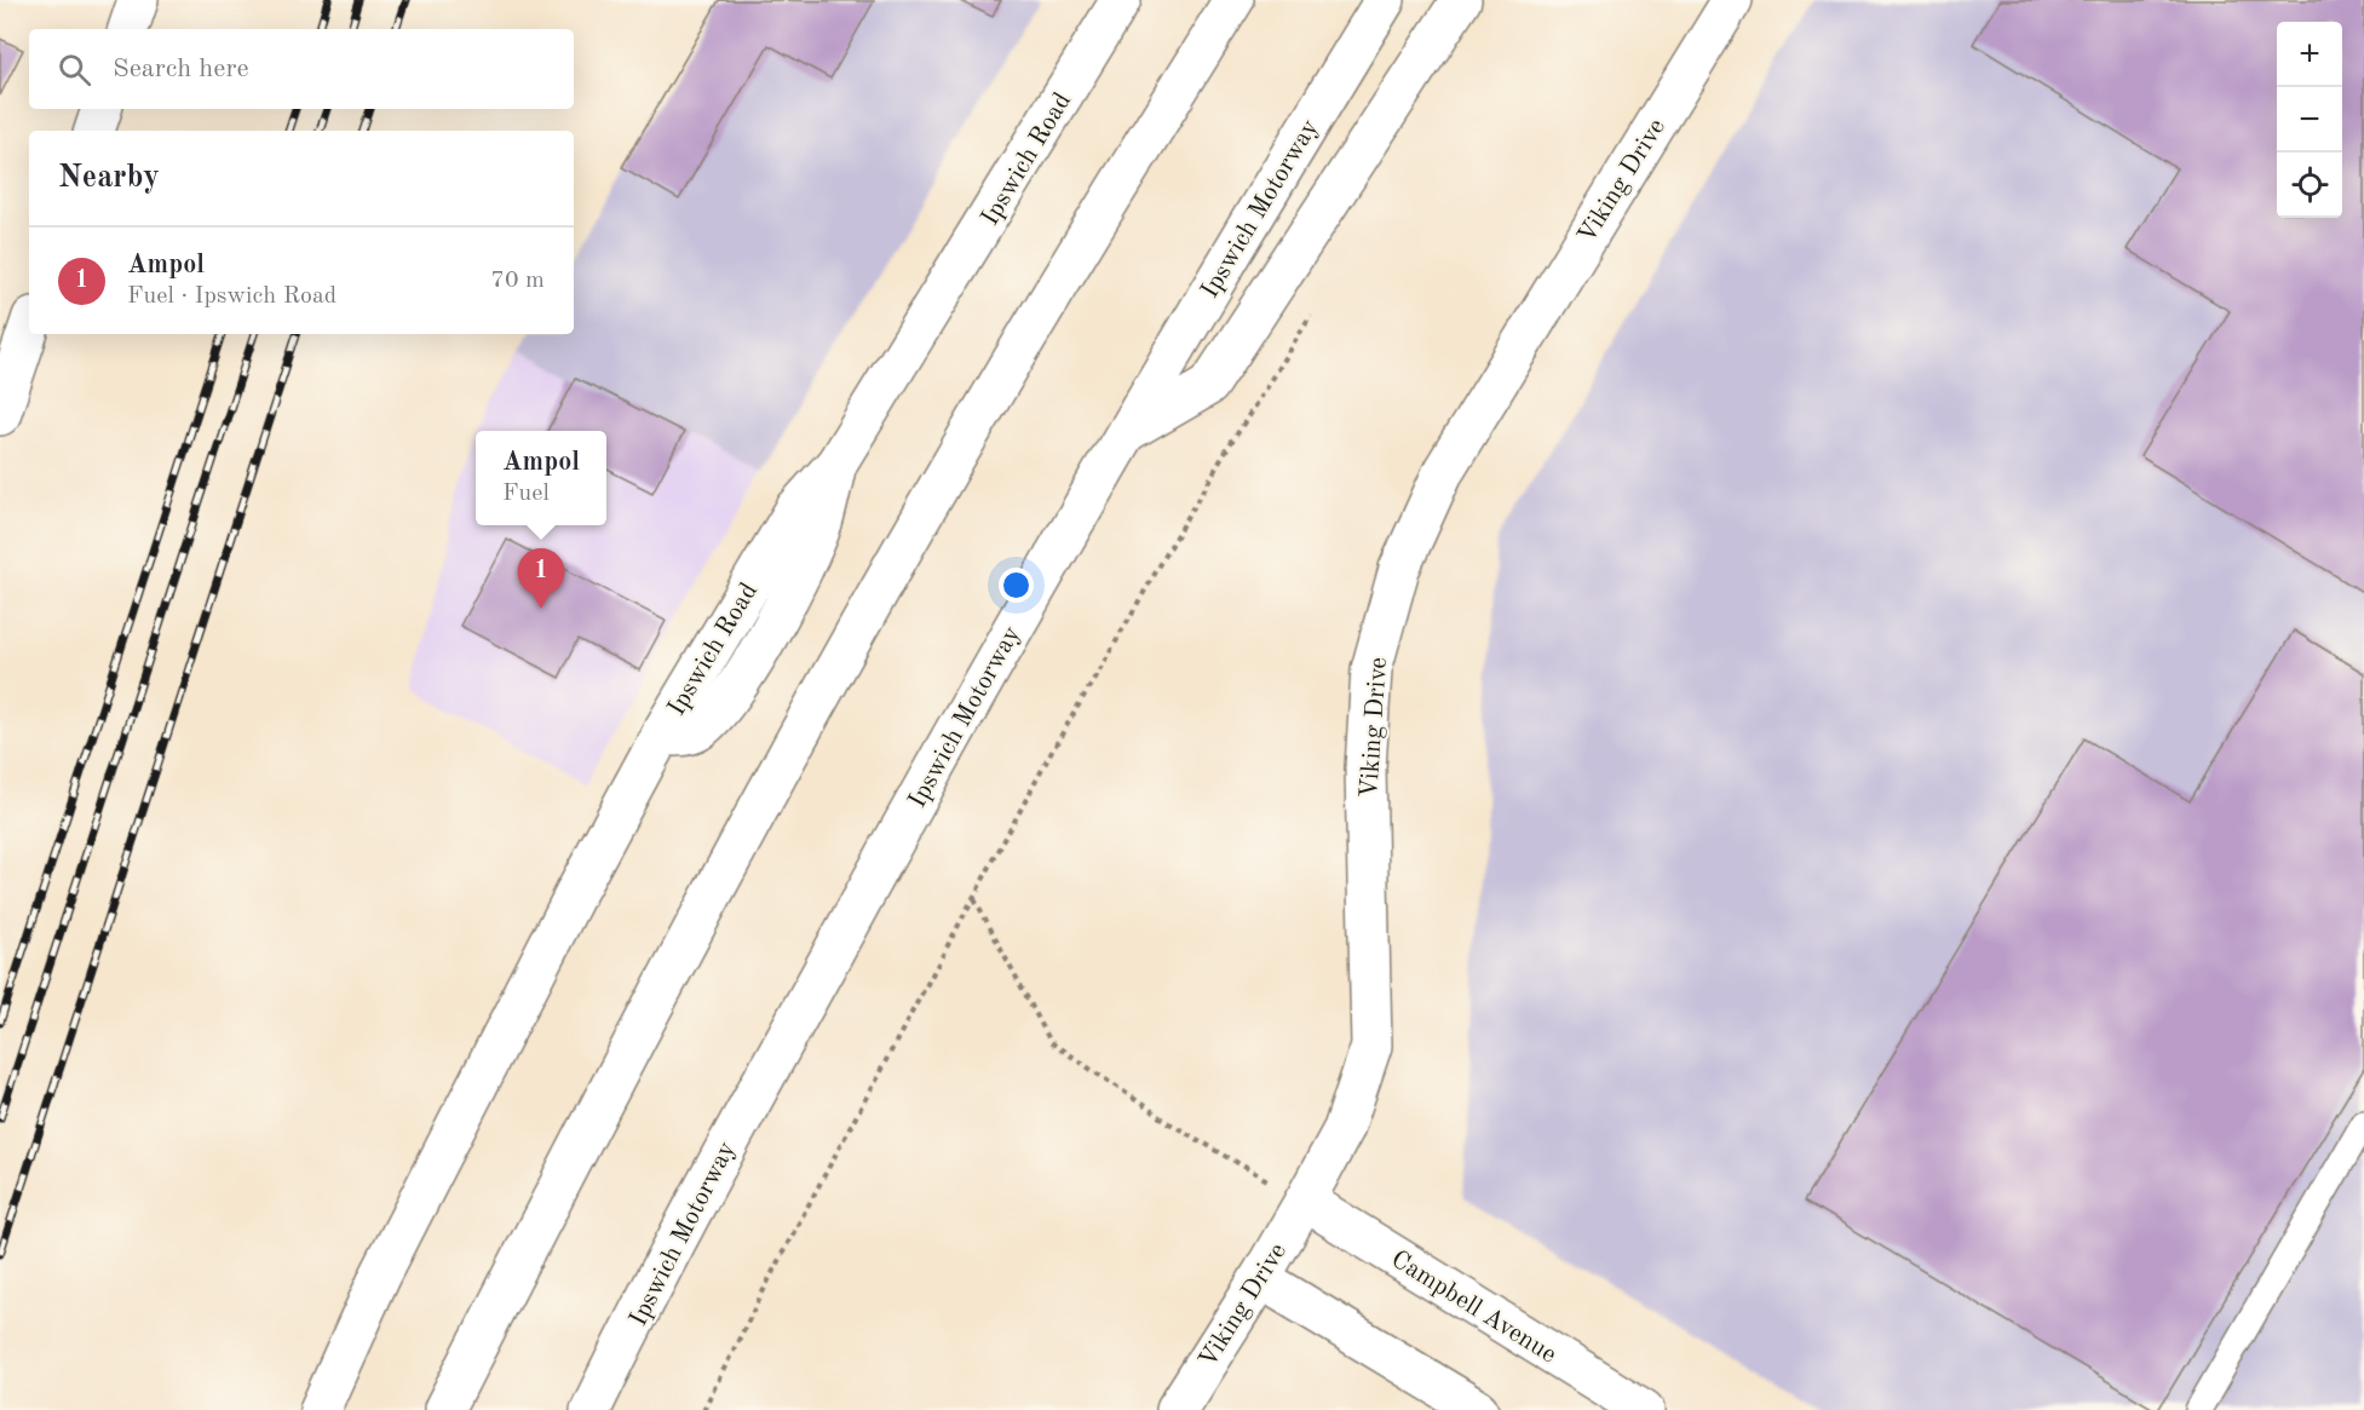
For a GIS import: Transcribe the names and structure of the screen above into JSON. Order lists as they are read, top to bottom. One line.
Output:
{"streets":{"main road":["Ipswich Road","Viking Drive","Ipswich Motorway","Campbell Avenue"]},"crossings":[["Viking Drive","Campbell Avenue"]],"page":{"map_buttons":["+","−"],"search":"Search here","heading":"Nearby","list":[{"mark":"1","name":"Ampol","note":"Fuel · Ipswich Road","value":"70 m"}],"popup":["Ampol","Fuel"],"pins":"1"}}
